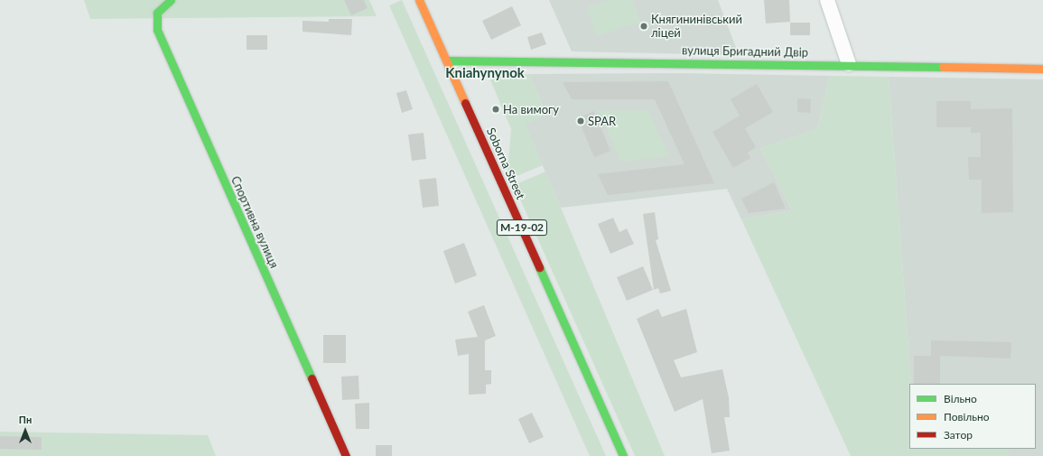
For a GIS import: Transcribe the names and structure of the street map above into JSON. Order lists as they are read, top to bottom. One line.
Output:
{"streets":{"street":["вулиця Бригадний Двір","Soborna Street","Спортивна вулиця","М-19-02"]},"crossings":[["вулиця Бригадний Двір","Soborna Street"]],"districts":["Kniahynynok"],"places":["Княгининівський ліцей","На вимогу","SPAR"],"legend":["Вільно","Повільно","Затор"],"north":"top"}
